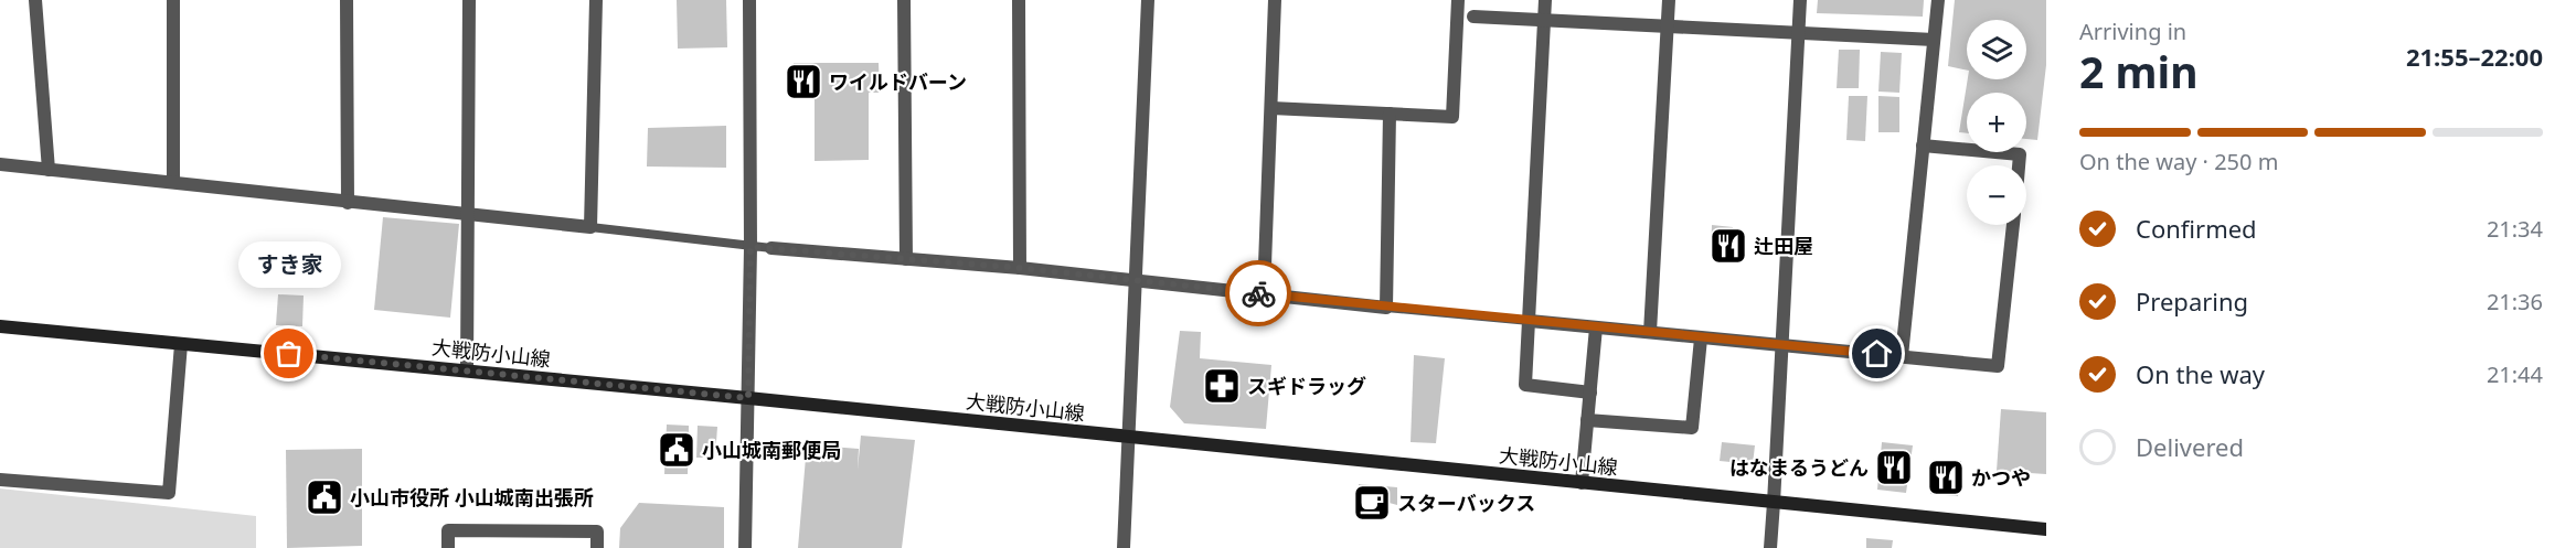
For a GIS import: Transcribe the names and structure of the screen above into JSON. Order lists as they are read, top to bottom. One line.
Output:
{"streets":{"main road":["大戦防小山線"]},"places":{"restaurant":["ワイルドバーン","辻田屋","はなまるうどん","かつや"],"other":["すき家"],"pharmacy":["スギドラッグ"],"public building":["小山城南郵便局","小山市役所 小山城南出張所"],"cafe":["スターバックス"]},"page":{"heading":["2 min","Arriving in","21:55–22:00"],"map_buttons":["+","−"],"bar":"On the way · 250 m","list":[["Confirmed","21:34"],["Preparing","21:36"],["On the way","21:44"],"Delivered"],"bubble":"すき家"}}
